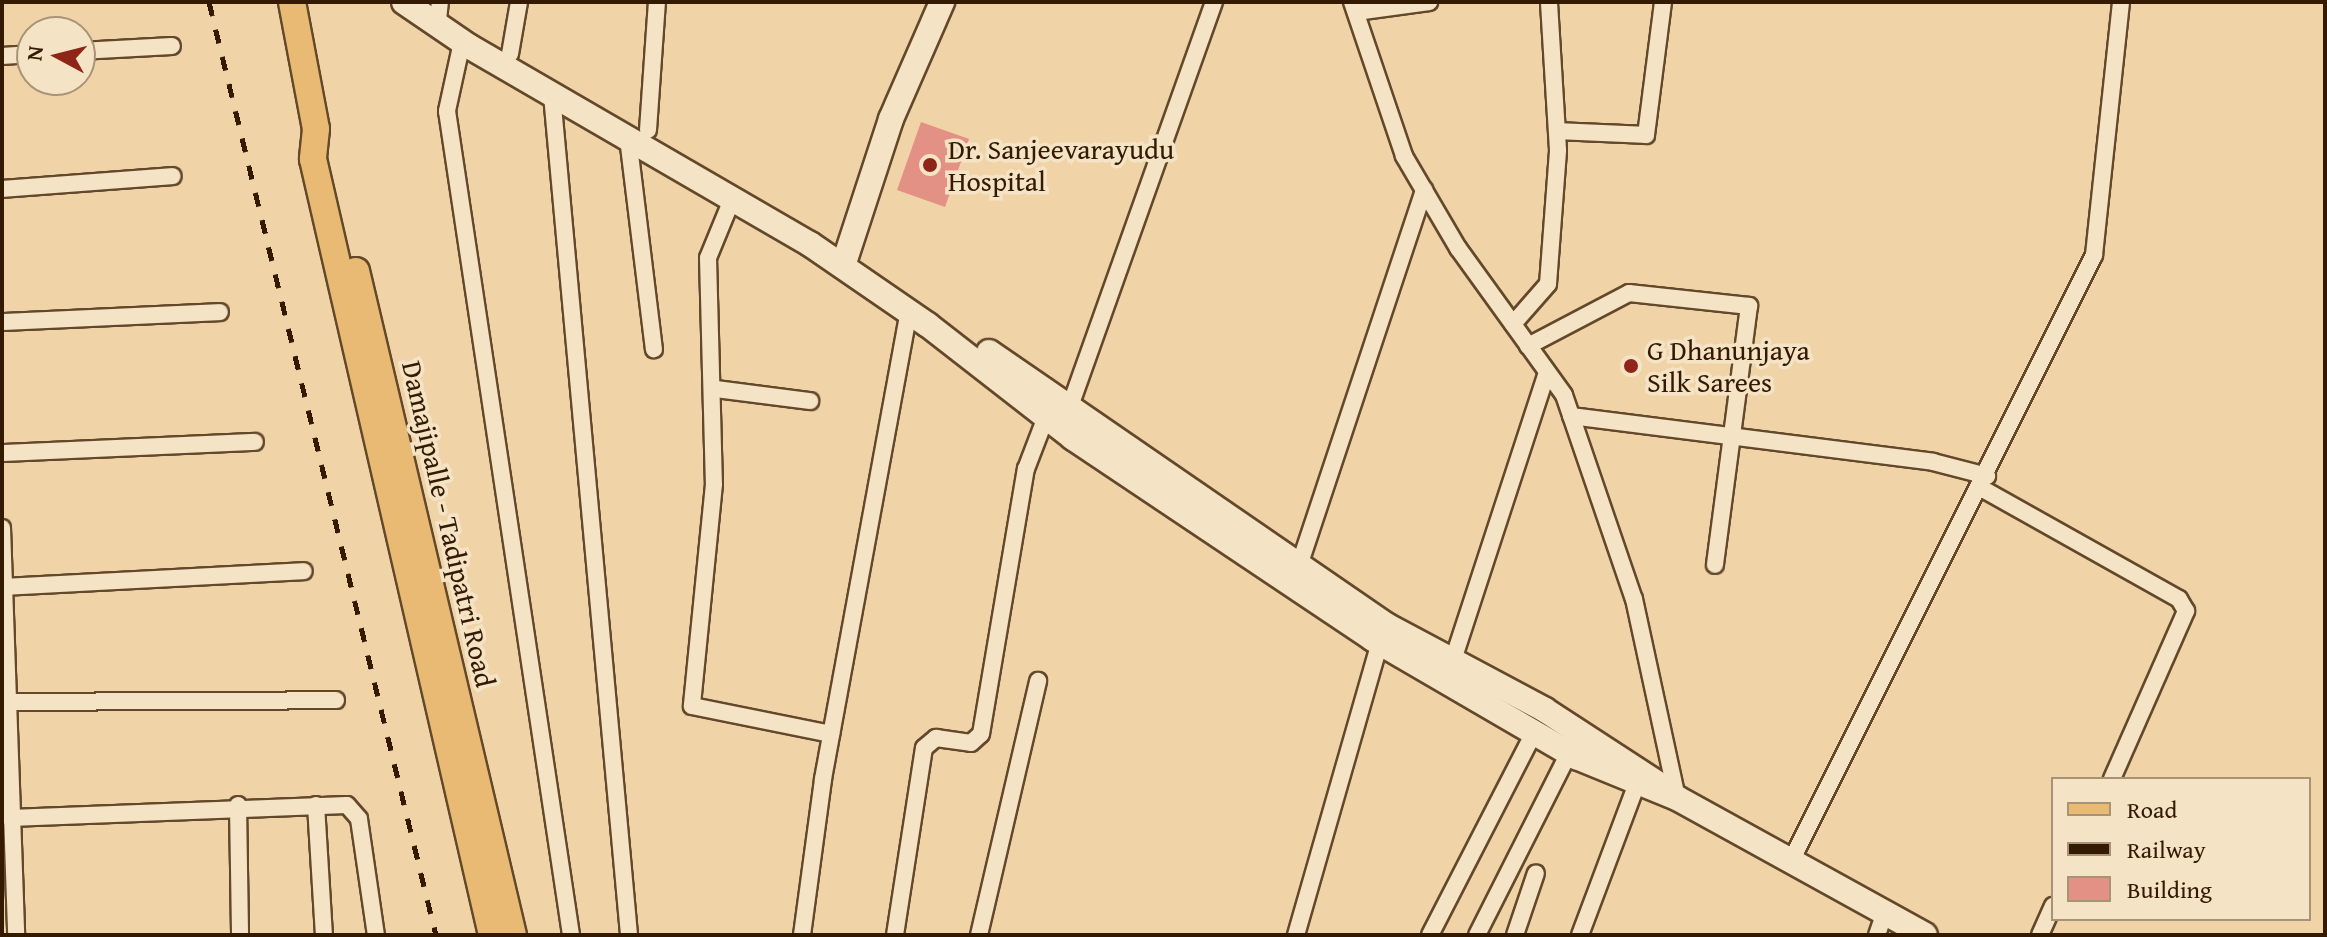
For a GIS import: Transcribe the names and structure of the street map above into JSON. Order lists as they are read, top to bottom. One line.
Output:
{"streets":{"main road":["Damajipalle - Tadipatri Road"]},"places":["Dr. Sanjeevarayudu Hospital","G Dhanunjaya Silk Sarees"],"legend":["Road","Railway","Building"],"north":"left"}
